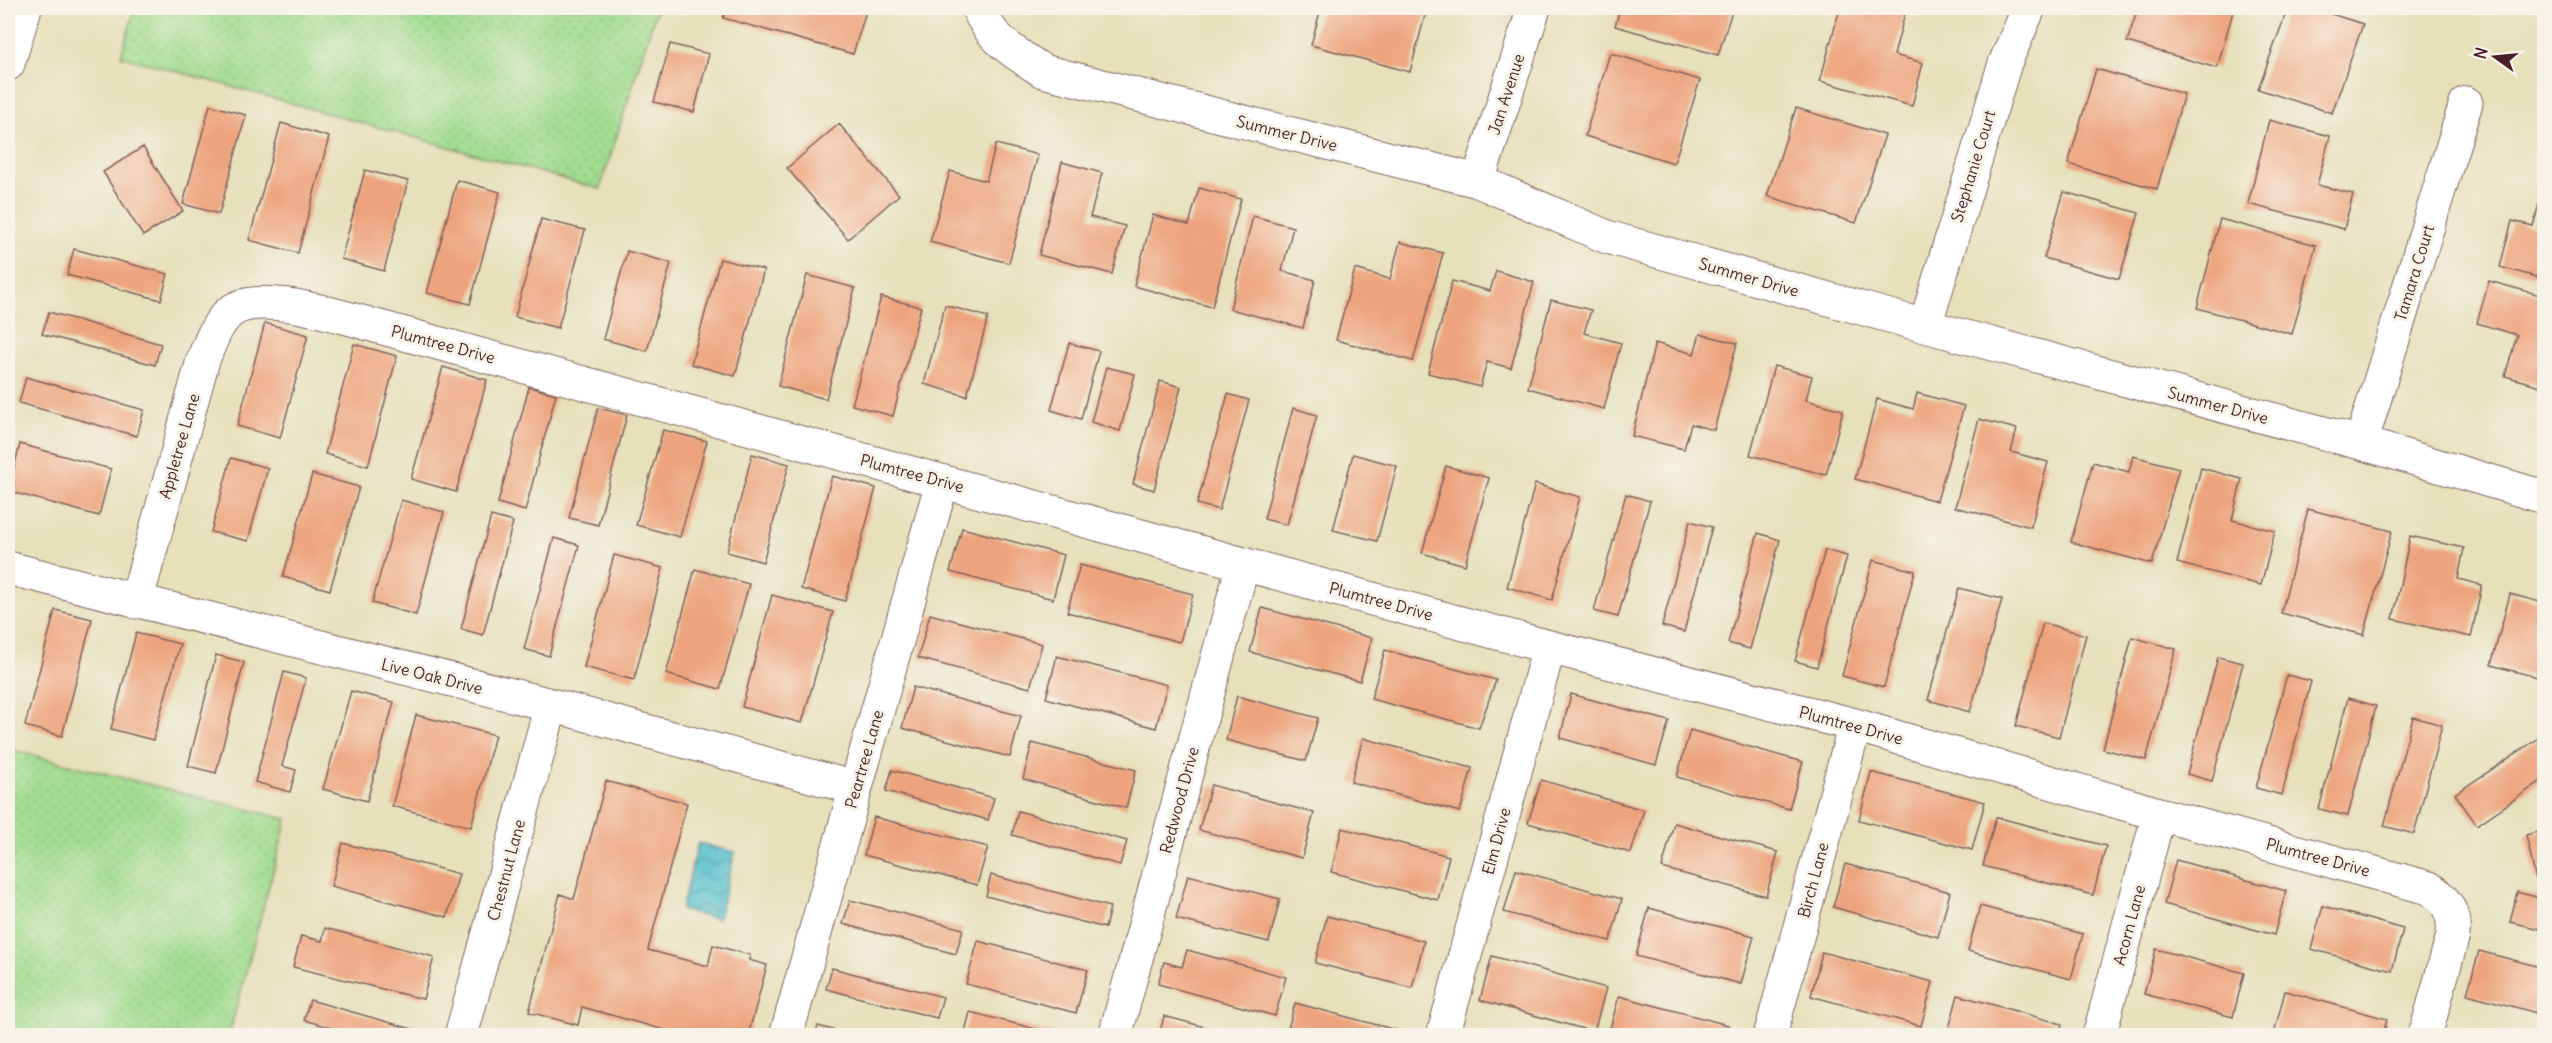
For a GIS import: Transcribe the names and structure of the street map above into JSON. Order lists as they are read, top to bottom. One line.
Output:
{"streets":{"street":["Jan Avenue","Summer Drive","Stephanie Court","Tamara Court","Plumtree Drive","Appletree Lane","Live Oak Drive","Peartree Lane","Redwood Drive","Elm Drive","Chestnut Lane","Birch Lane","Acorn Lane"]},"crossings":[["Jan Avenue","Summer Drive"],["Summer Drive","Stephanie Court"],["Summer Drive","Tamara Court"],["Plumtree Drive","Appletree Lane"],["Plumtree Drive","Peartree Lane"],["Plumtree Drive","Redwood Drive"],["Plumtree Drive","Elm Drive"],["Plumtree Drive","Birch Lane"],["Plumtree Drive","Acorn Lane"],["Appletree Lane","Live Oak Drive"],["Live Oak Drive","Peartree Lane"],["Live Oak Drive","Chestnut Lane"]],"north":"left"}
